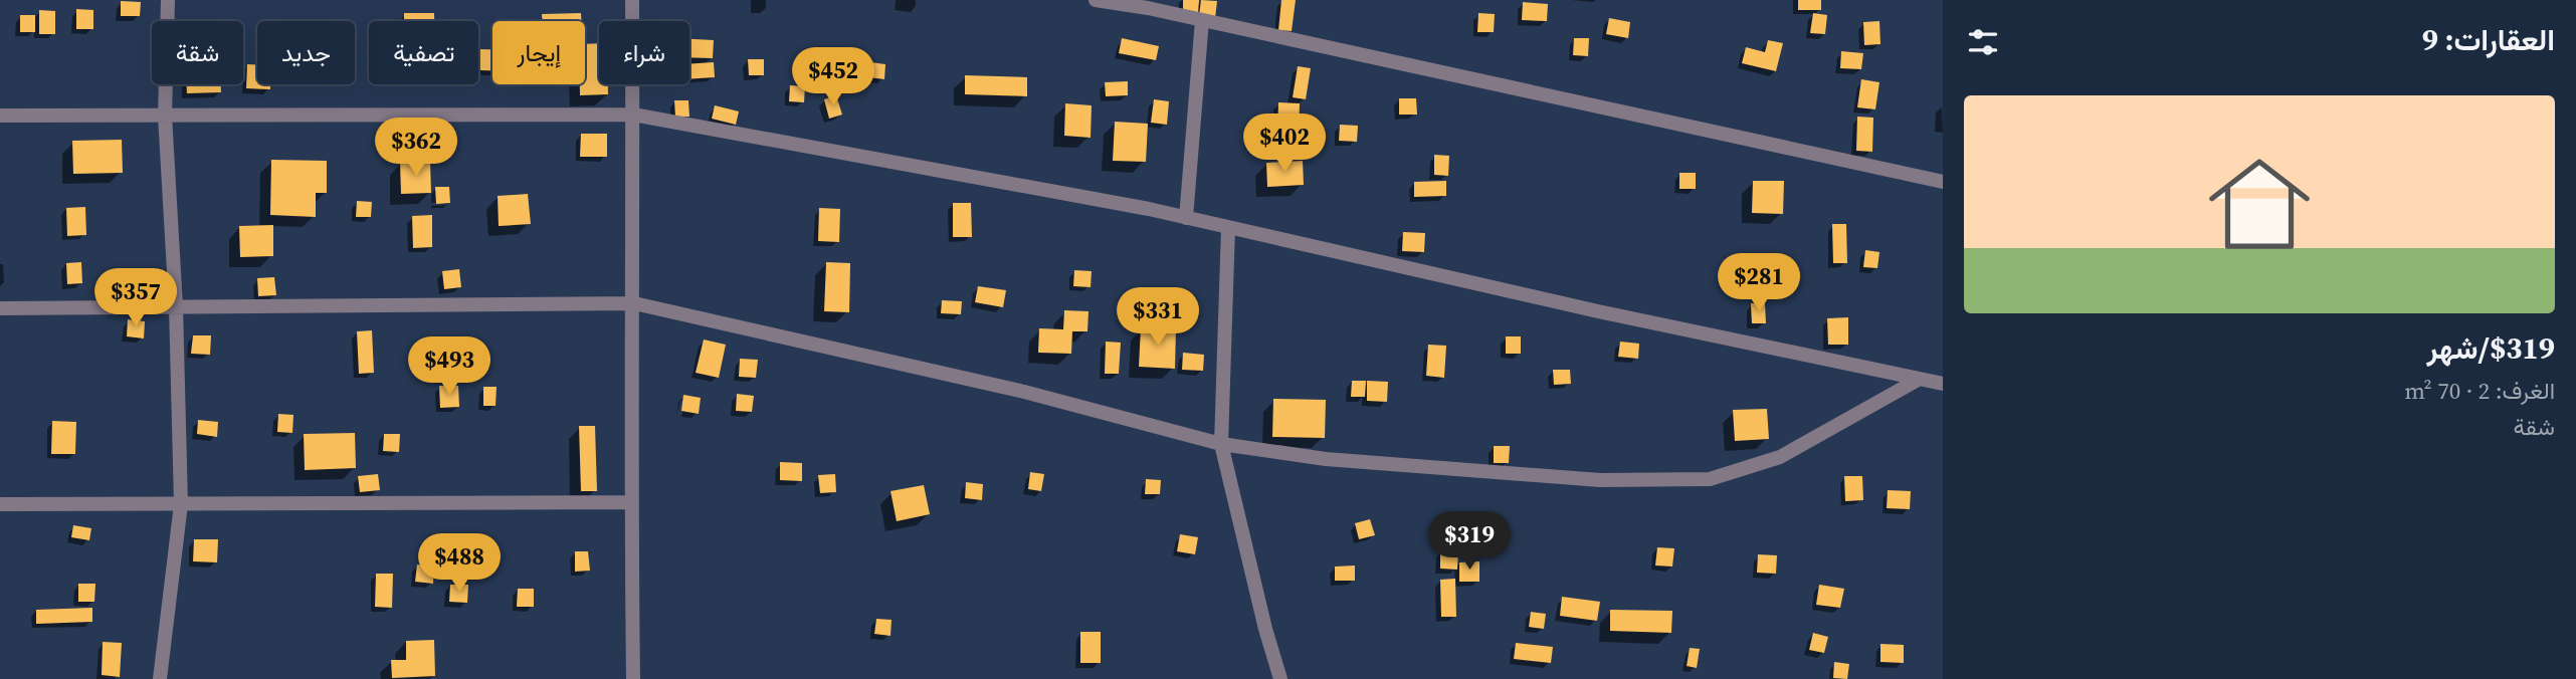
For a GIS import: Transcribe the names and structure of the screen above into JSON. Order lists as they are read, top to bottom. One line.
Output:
{"page":{"heading":"العقارات: 9","chip":["شراء","إيجار","تصفية","جديد","شقة"],"price":["$452","$402","$362","$281","$357","$331","$493","$319","$488"],"list":[{"name":"$319/شهر","note":"الغرف: 2 · 70 m² · شقة"}]}}
